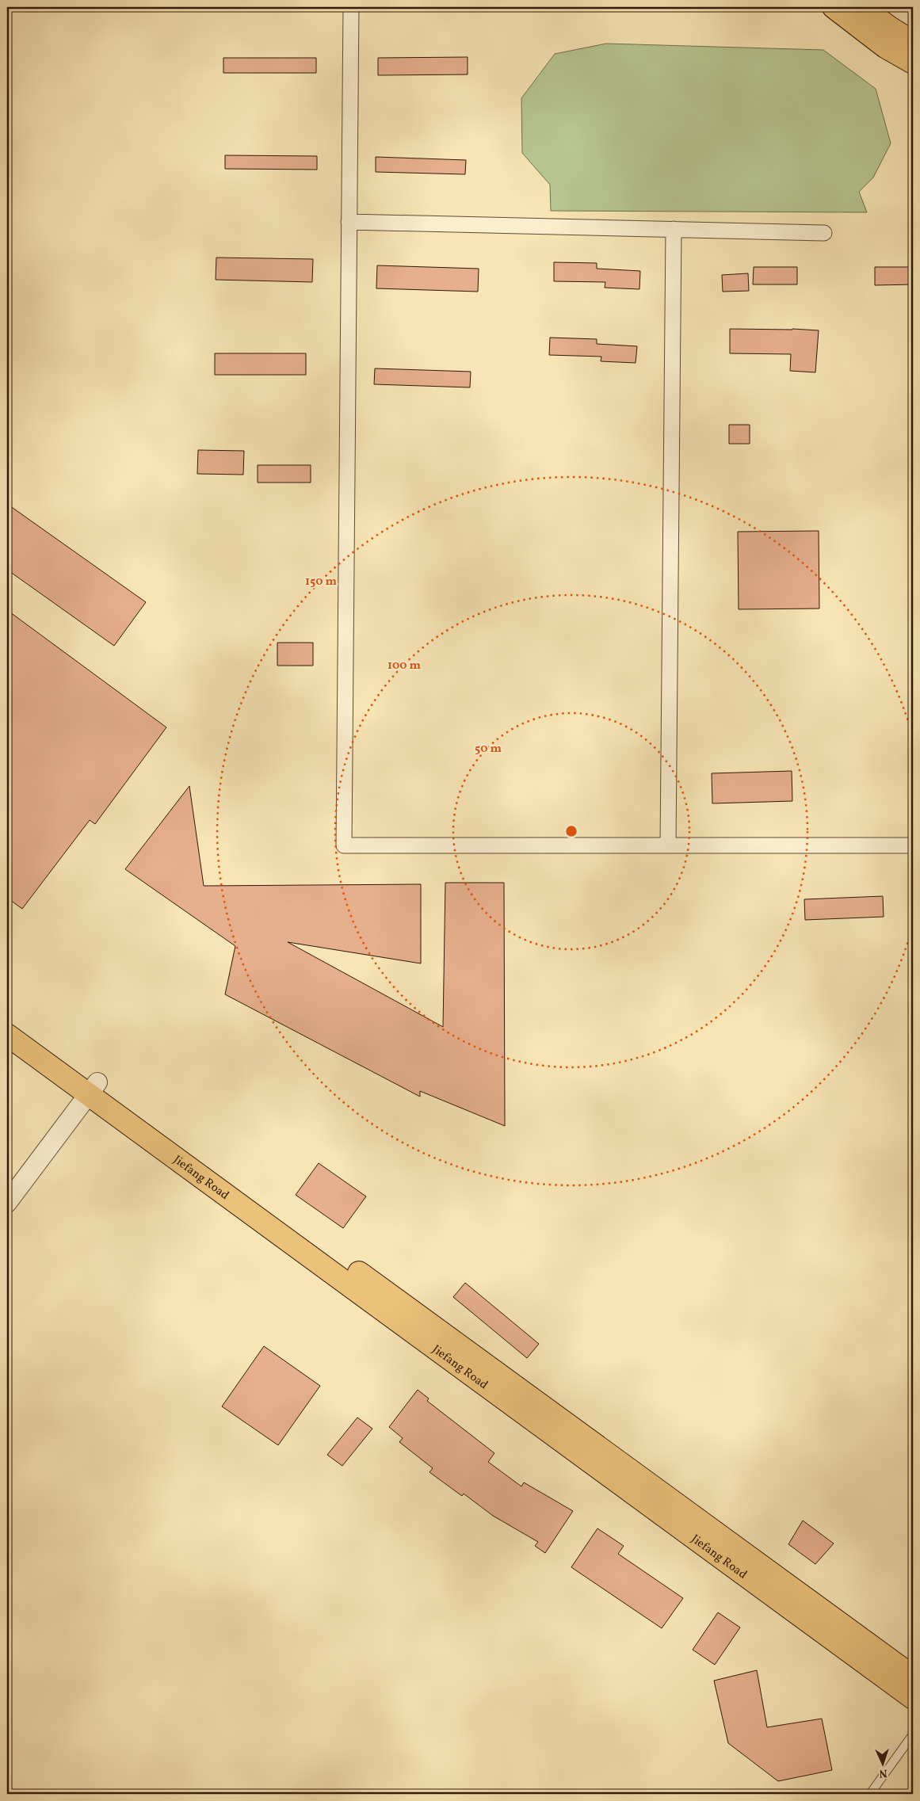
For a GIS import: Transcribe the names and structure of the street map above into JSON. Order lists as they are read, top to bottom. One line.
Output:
{"streets":{"main road":["Jiefang Road"]},"north":"bottom","rings":["150 m","100 m","50 m"]}
